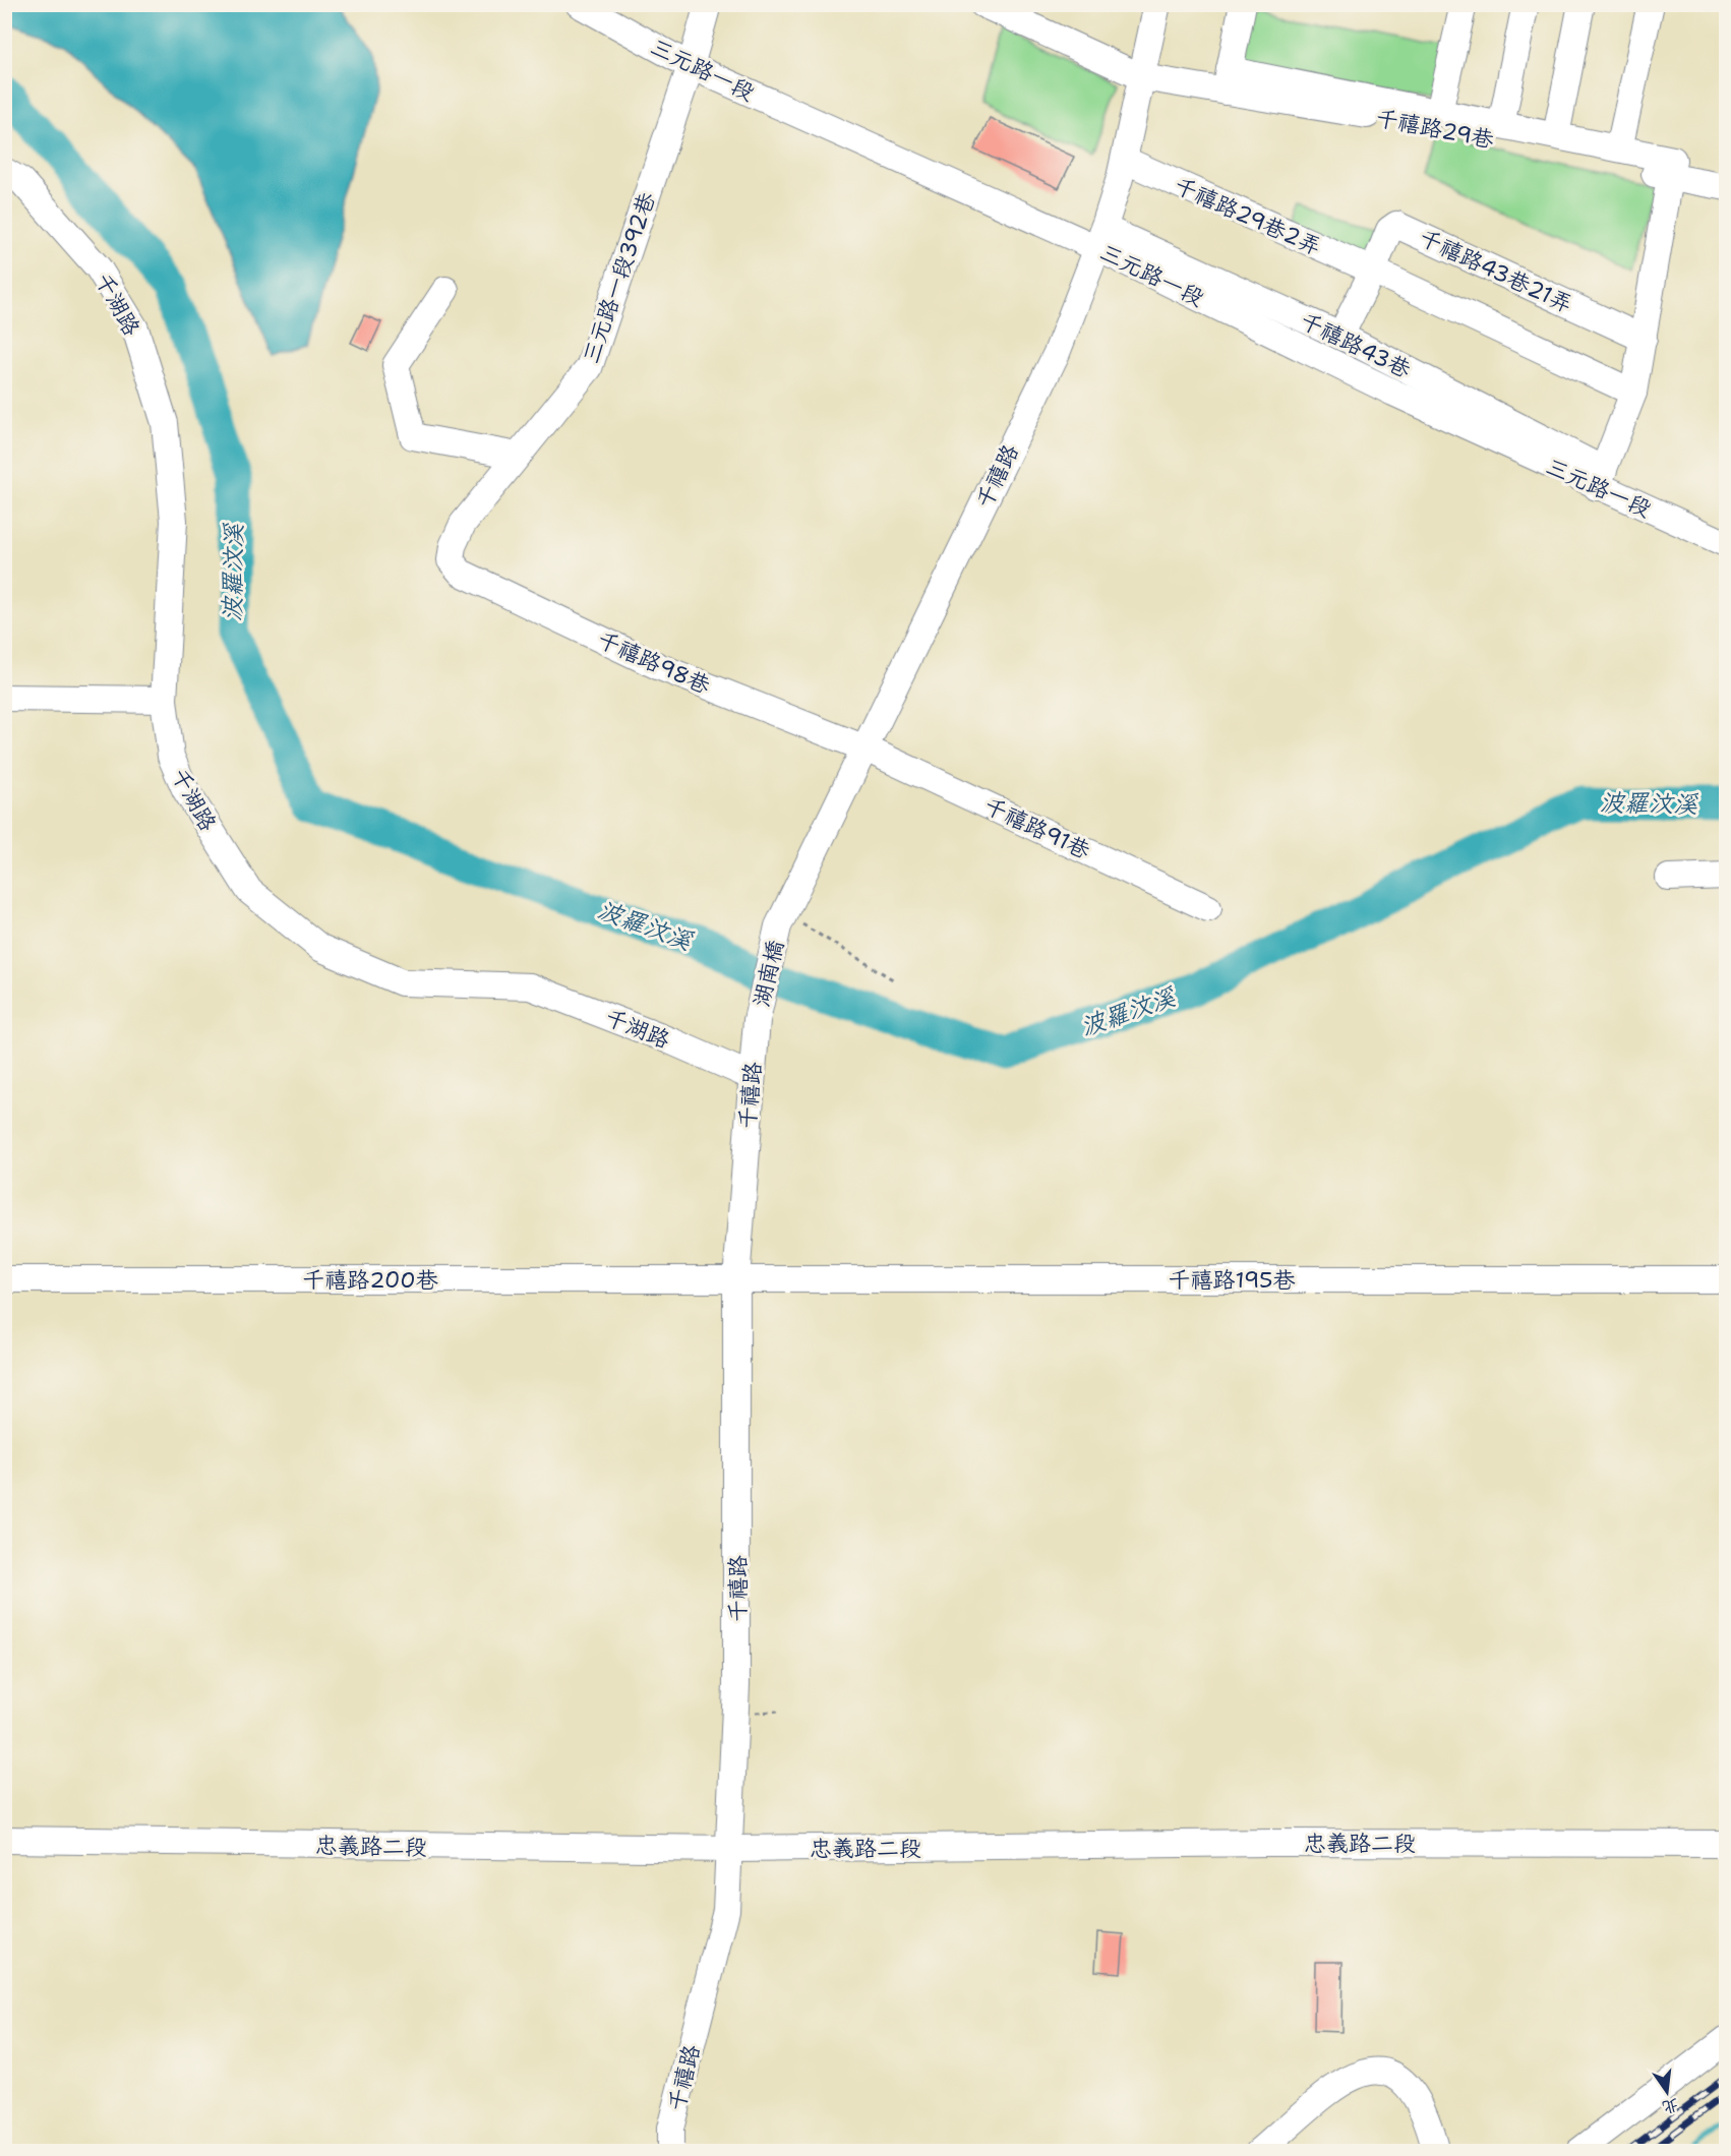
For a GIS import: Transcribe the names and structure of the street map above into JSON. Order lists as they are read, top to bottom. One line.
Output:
{"streets":{"street":["三元路一段","千禧路29巷","千禧路29巷2弄","千禧路43巷21弄","三元路一段392巷","千湖路","千禧路43巷","千禧路","千禧路98巷","千禧路91巷","湖南橋","千禧路200巷","千禧路195巷","忠義路二段"]},"crossings":[["三元路一段","三元路一段392巷"],["三元路一段","千禧路43巷"],["三元路一段","千禧路"],["千禧路29巷","千禧路"],["千禧路29巷2弄","千禧路43巷21弄"],["千禧路29巷2弄","千禧路"],["千禧路43巷21弄","千禧路43巷"],["三元路一段392巷","千禧路98巷"],["千湖路","千禧路"],["千禧路43巷","千禧路"],["千禧路","千禧路98巷"],["千禧路","千禧路91巷"],["千禧路","湖南橋"],["千禧路","千禧路200巷"],["千禧路","千禧路195巷"],["千禧路","忠義路二段"],["千禧路98巷","千禧路91巷"],["千禧路200巷","千禧路195巷"]],"water":["波羅汶溪"],"north":"bottom"}
